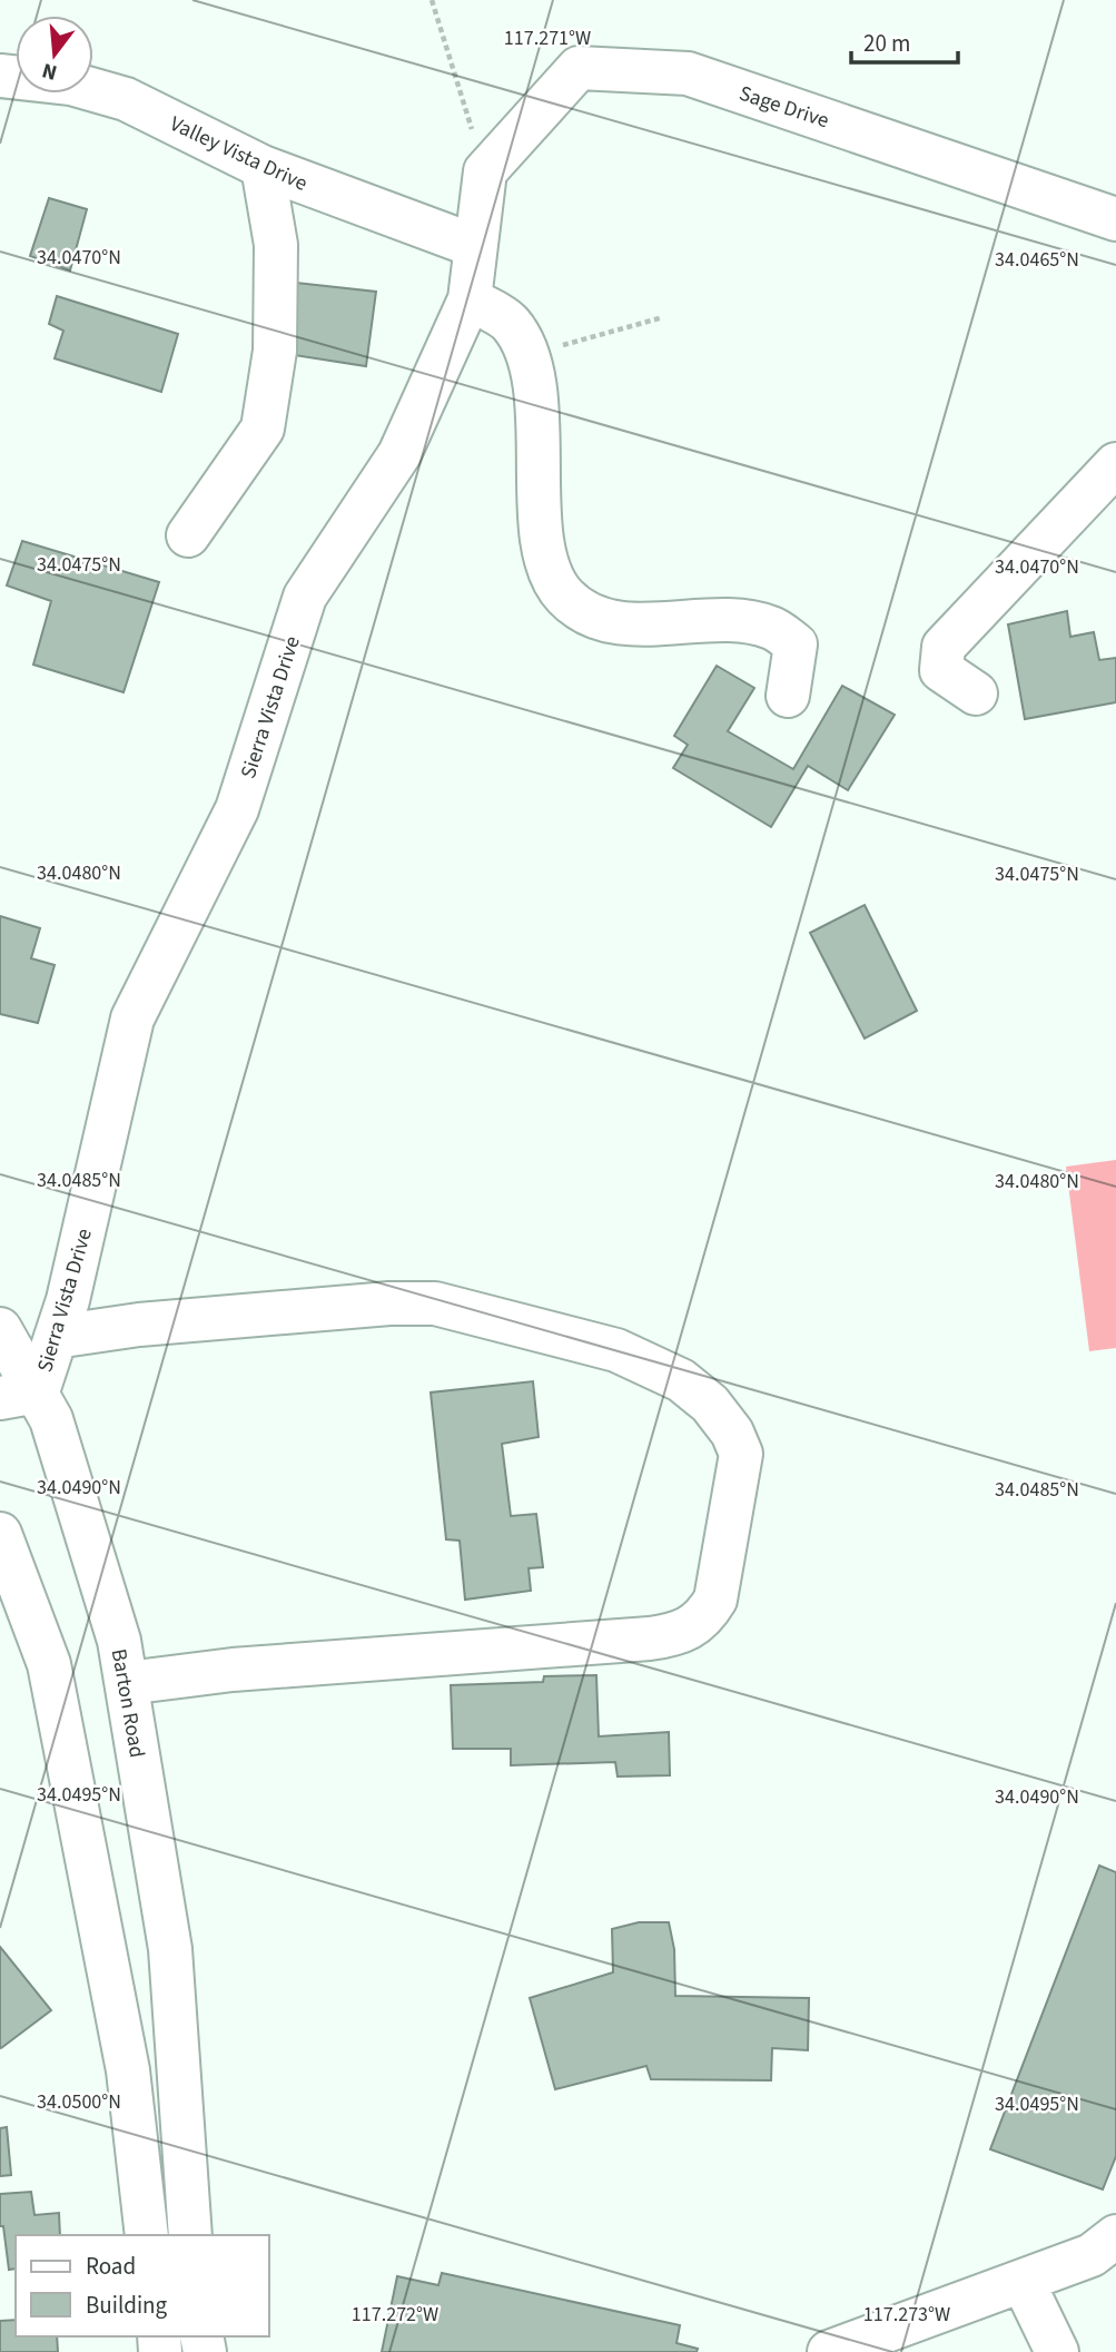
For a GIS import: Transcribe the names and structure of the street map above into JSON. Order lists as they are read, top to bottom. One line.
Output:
{"streets":{"street":["Sage Drive","Valley Vista Drive","Sierra Vista Drive","Barton Road"]},"crossings":[["Sage Drive","Sierra Vista Drive"],["Valley Vista Drive","Sierra Vista Drive"],["Sierra Vista Drive","Barton Road"]],"legend":["Road","Building"],"scale_bar":"20 m","north":"bottom","coordinates":["117.271°W","34.0470°N","34.0465°N","34.0475°N","34.0480°N","34.0485°N","34.0490°N","34.0495°N","34.0500°N","117.272°W","117.273°W"]}
